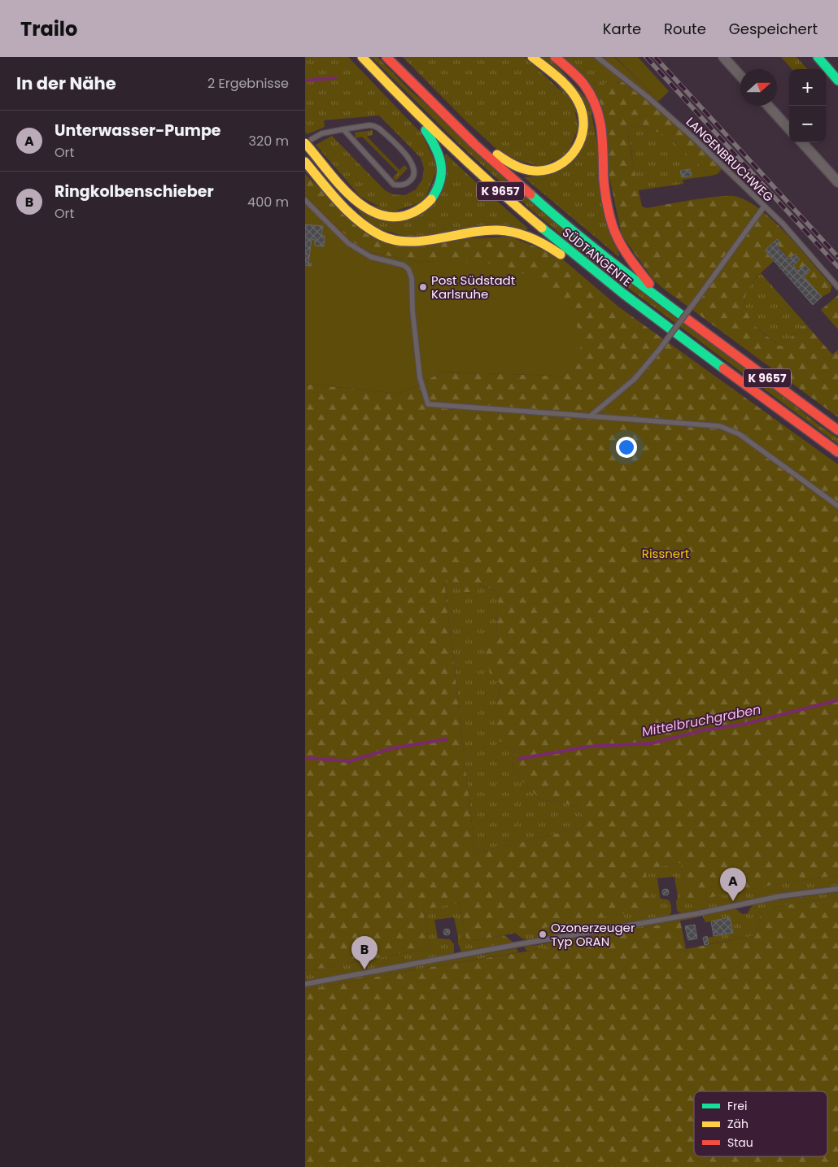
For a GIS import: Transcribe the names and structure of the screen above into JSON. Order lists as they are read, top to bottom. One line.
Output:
{"streets":{"main road":["K 9657","SÜDTANGENTE"],"lane":["LANGENBRUCHWEG"]},"water":["Mittelbruchgraben"],"parks":["Rissnert"],"places":["Post Südstadt Karlsruhe","Ozonerzeuger Typ ORAN"],"legend":["Frei","Zäh","Stau"],"north":"right","page":{"header":"Trailo","nav":["Karte","Route","Gespeichert"],"heading":["In der Nähe","2 Ergebnisse"],"map_buttons":["+","−"],"list":[{"mark":"A","name":"Unterwasser-Pumpe","note":"Ort","value":"320 m"},{"mark":"B","name":"Ringkolbenschieber","note":"Ort","value":"400 m"}],"pins":["A","B"]}}
